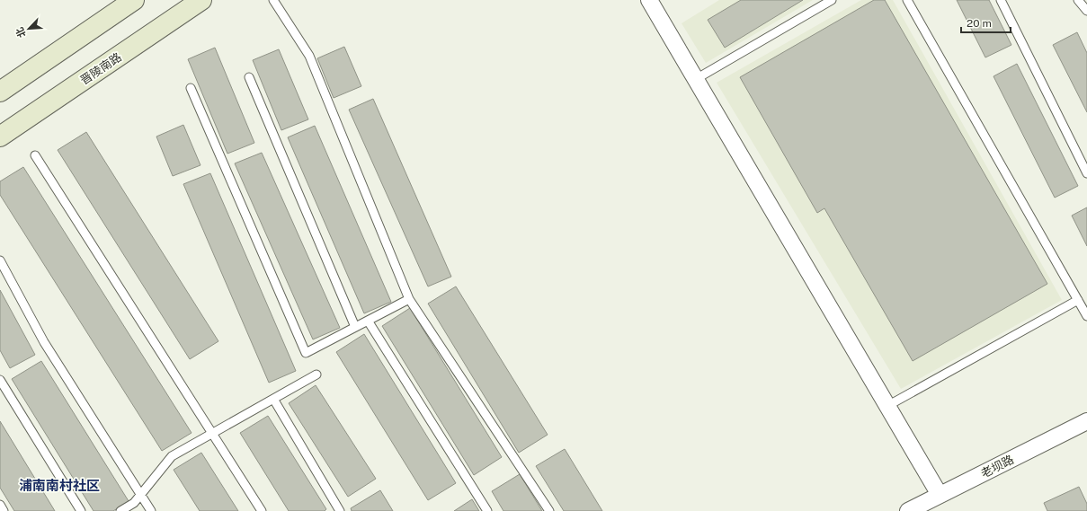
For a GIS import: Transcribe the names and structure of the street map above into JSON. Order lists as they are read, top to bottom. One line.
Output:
{"streets":{"main road":["晋陵南路"],"street":["老坝路"]},"districts":["浦南南村社区"],"scale_bar":"20 m","north":"bottom left"}
